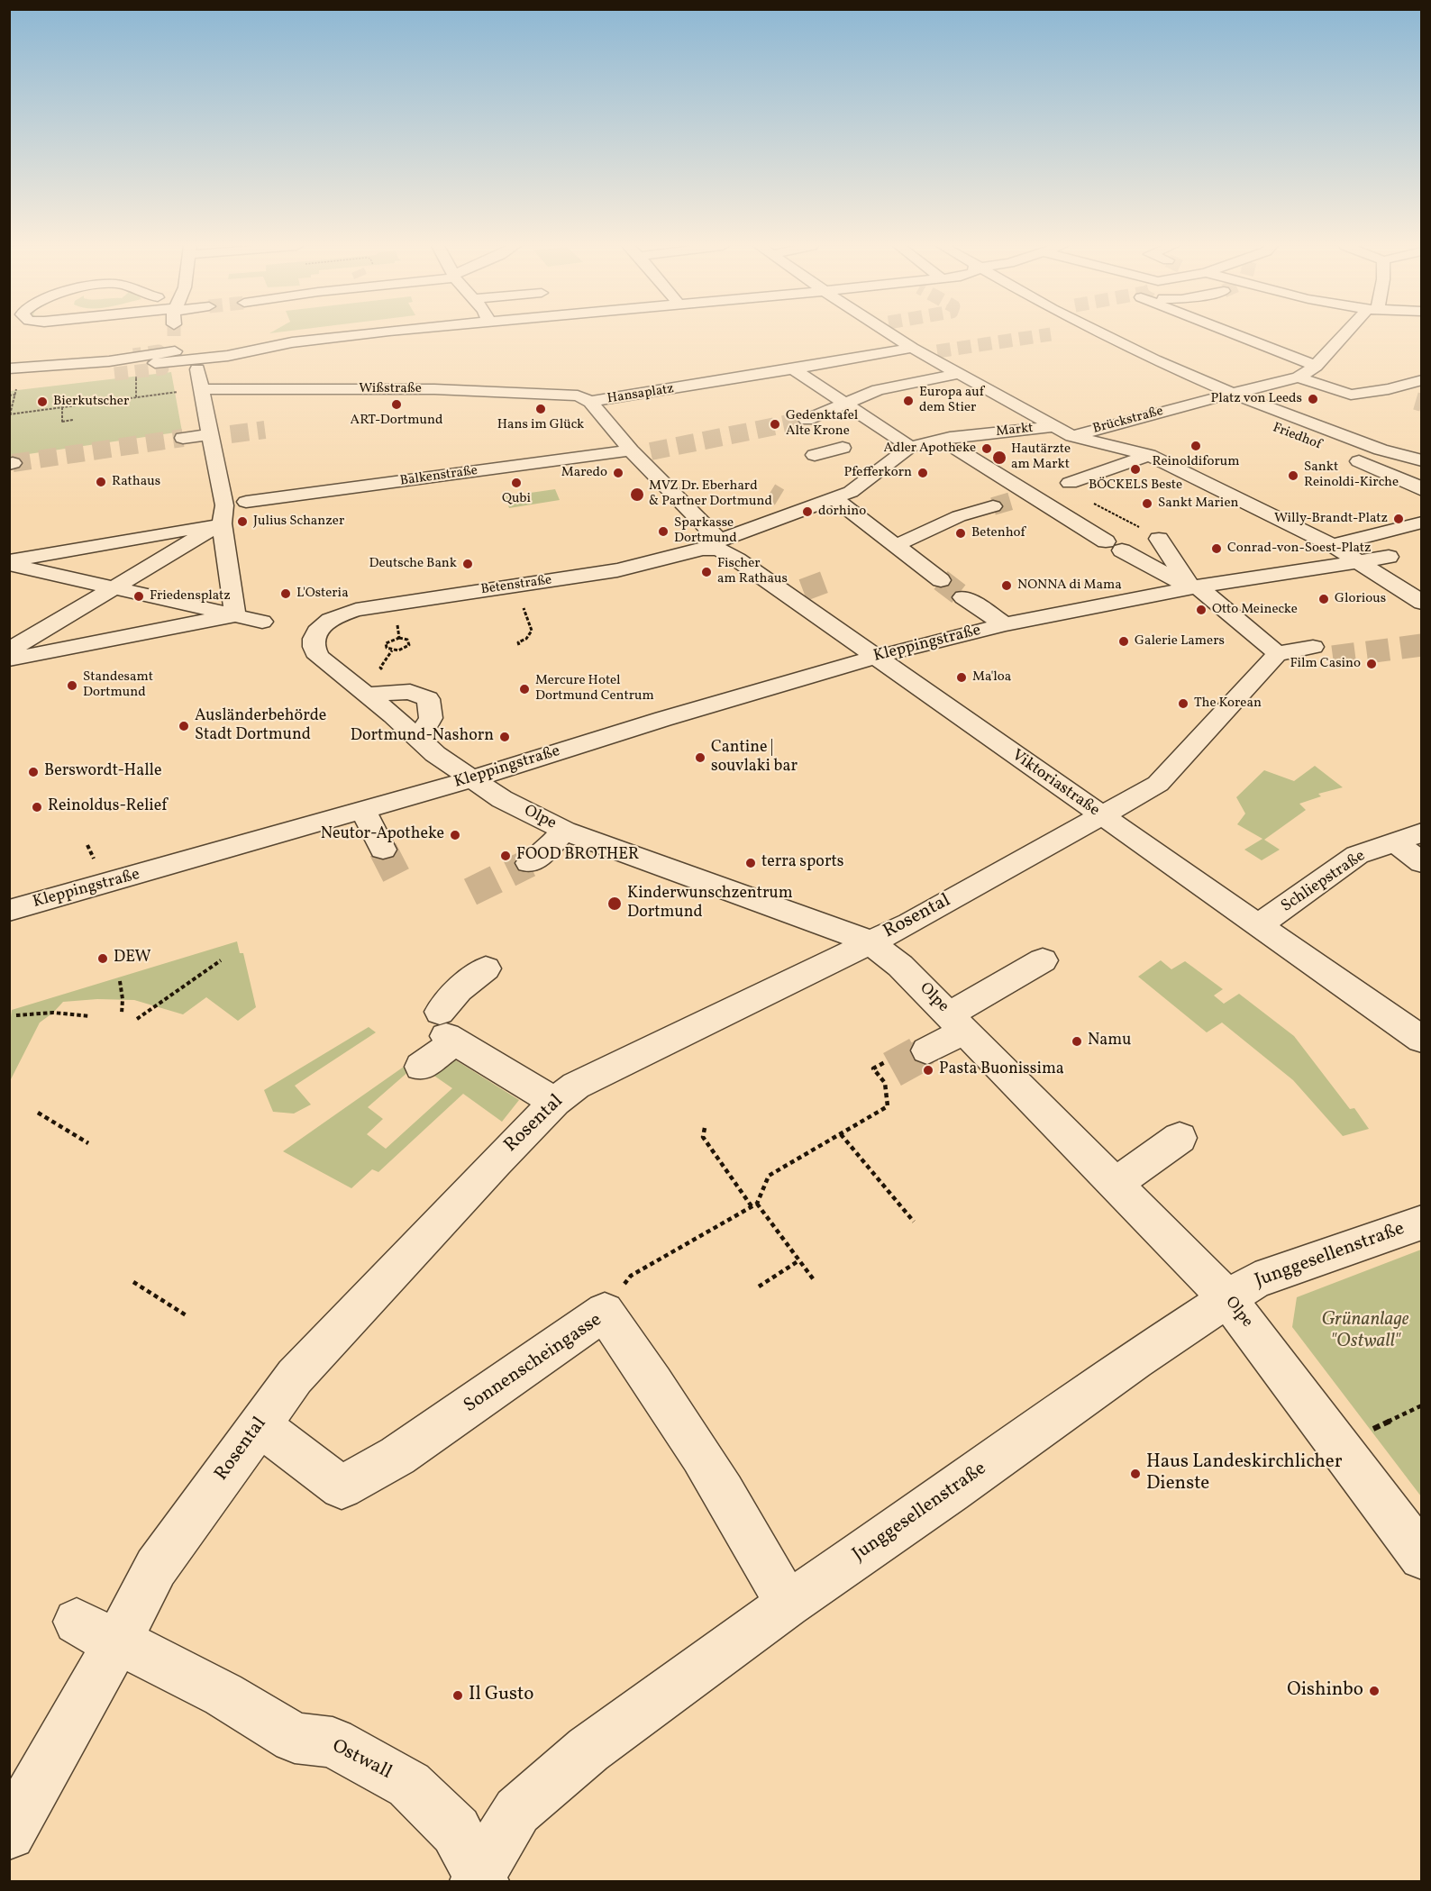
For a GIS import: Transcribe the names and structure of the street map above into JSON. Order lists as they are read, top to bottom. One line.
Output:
{"streets":{"street":["Wißstraße","Hansaplatz","Brückstraße","Markt","Friedhof","Balkenstraße","Betenstraße","Kleppingstraße","Viktoriastraße","Olpe","Schliepstraße","Rosental","Junggesellenstraße","Sonnenscheingasse","Ostwall"]},"crossings":[["Wißstraße","Hansaplatz"],["Wißstraße","Viktoriastraße"],["Hansaplatz","Viktoriastraße"],["Brückstraße","Friedhof"],["Markt","Betenstraße"],["Balkenstraße","Viktoriastraße"],["Betenstraße","Viktoriastraße"],["Betenstraße","Olpe"],["Kleppingstraße","Viktoriastraße"],["Kleppingstraße","Olpe"],["Viktoriastraße","Schliepstraße"],["Viktoriastraße","Rosental"],["Olpe","Rosental"],["Olpe","Junggesellenstraße"],["Rosental","Sonnenscheingasse"],["Rosental","Ostwall"],["Junggesellenstraße","Sonnenscheingasse"],["Junggesellenstraße","Ostwall"]],"parks":["Grünanlage \"Ostwall\""],"places":["Platz von Leeds","Europa auf dem Stier","Bierkutscher","ART-Dortmund","Hans im Glück","Gedenktafel Alte Krone","Reinoldiforum","Adler Apotheke","Hautärzte am Markt","BÖCKELS Beste","Maredo","Pfefferkorn","Sankt Reinoldi-Kirche","Rathaus","Qubi","MVZ Dr. Eberhard & Partner Dortmund","Sankt Marien","dorhino","Willy-Brandt-Platz","Julius Schanzer","Sparkasse Dortmund","Betenhof","Conrad-von-Soest-Platz","Deutsche Bank","Fischer am Rathaus","NONNA di Mama","L'Osteria","Friedensplatz","Glorious","Otto Meinecke","Galerie Lamers","Film Casino","Ma'loa","Standesamt Dortmund","Mercure Hotel Dortmund Centrum","The Korean","Ausländerbehörde Stadt Dortmund","Dortmund-Nashorn","Cantine | souvlaki bar","Berswordt-Halle","Reinoldus-Relief","Neutor-Apotheke","FOOD BROTHER","terra sports","Kinderwunschzentrum Dortmund","DEW","Namu","Pasta Buonissima","Haus Landeskirchlicher Dienste","Oishinbo","Il Gusto"]}
